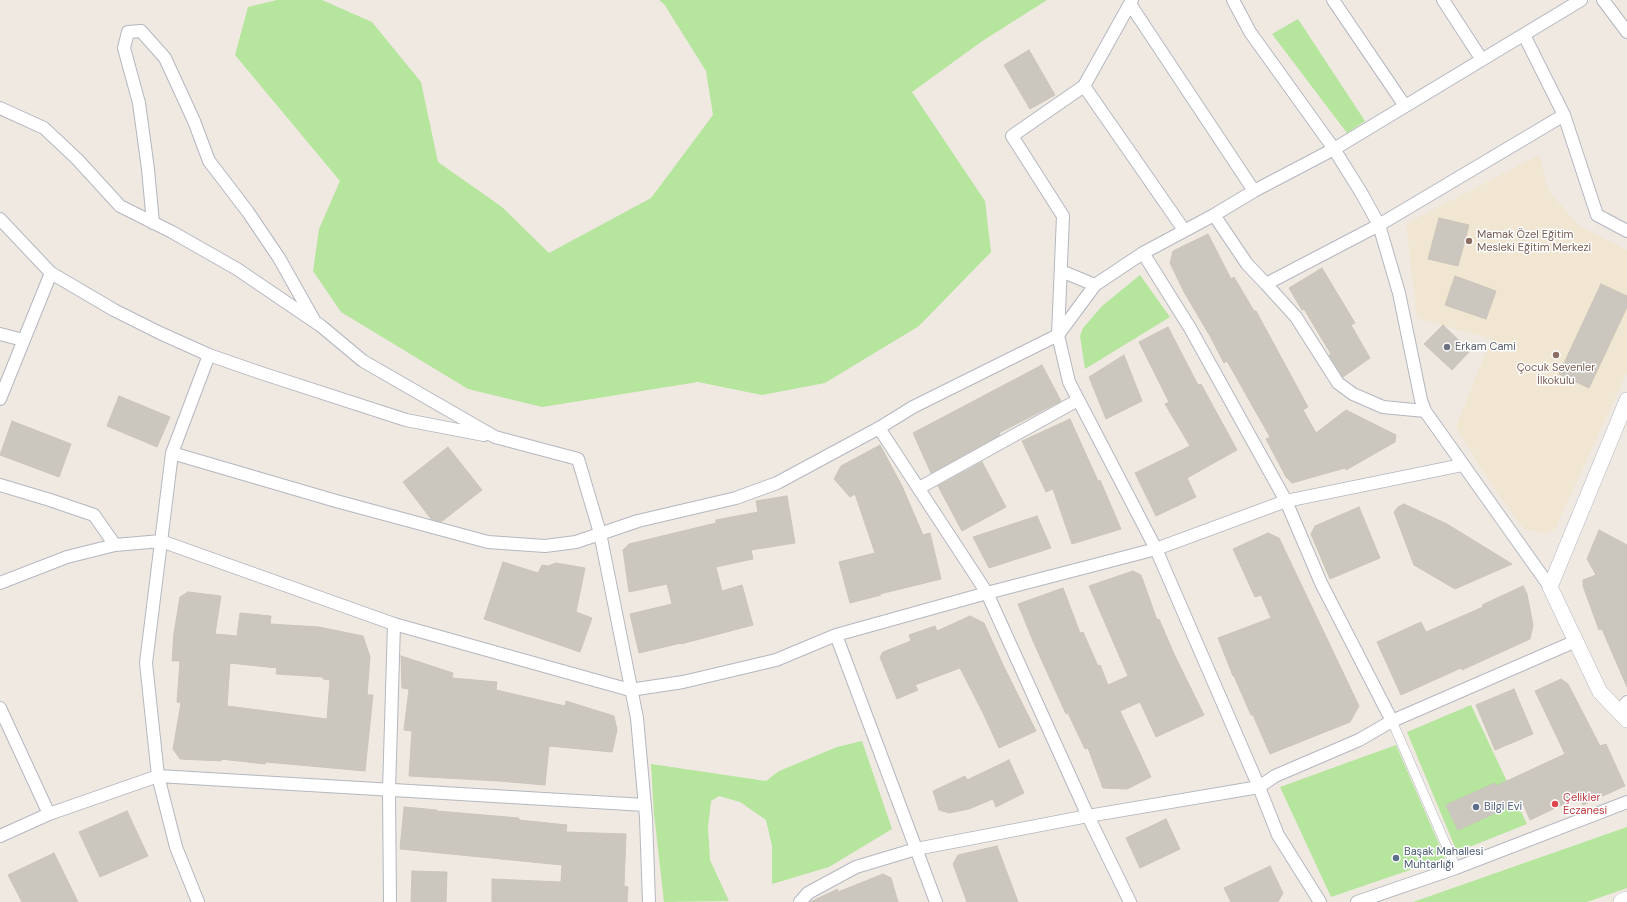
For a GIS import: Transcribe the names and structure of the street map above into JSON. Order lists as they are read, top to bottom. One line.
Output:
{"places":["Mamak Özel Eğitim Mesleki Eğitim Merkezi","Erkam Cami","Çocuk Sevenler İlkokulu","Çelikler Eczanesi","Bilgi Evi","Başak Mahallesi Muhtarlığı"]}
